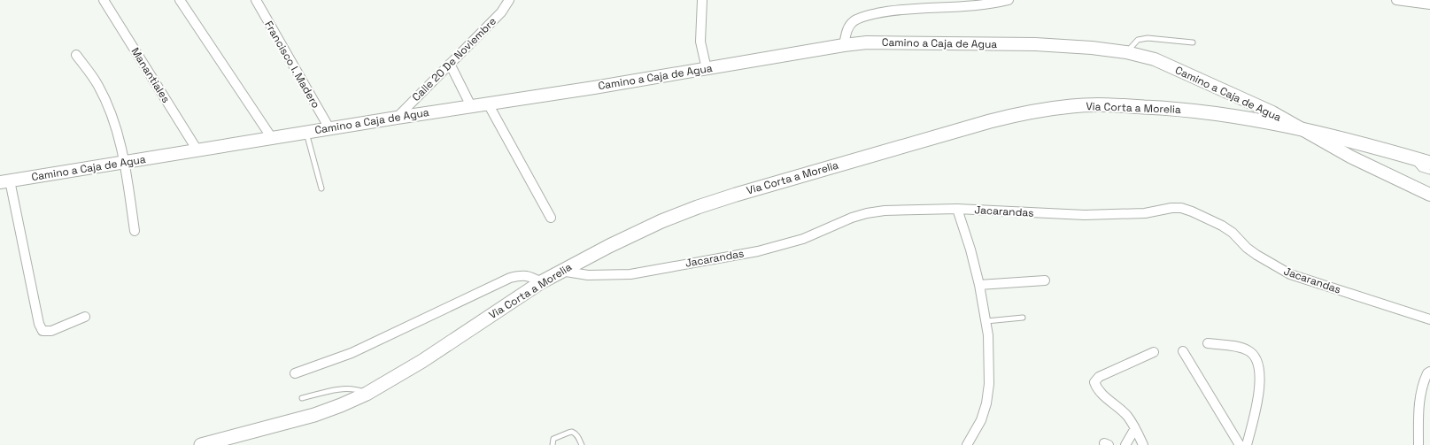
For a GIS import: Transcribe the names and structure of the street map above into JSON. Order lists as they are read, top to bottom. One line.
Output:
{"streets":{"main road":["Camino a Caja de Agua","Via Corta a Morelia"],"street":["Calle 20 De Noviembre","Francisco I. Madero","Manantiales","Jacarandas"]},"crossings":[["Camino a Caja de Agua","Calle 20 De Noviembre"],["Camino a Caja de Agua","Francisco I. Madero"],["Camino a Caja de Agua","Manantiales"],["Camino a Caja de Agua","Via Corta a Morelia"],["Via Corta a Morelia","Jacarandas"]]}
